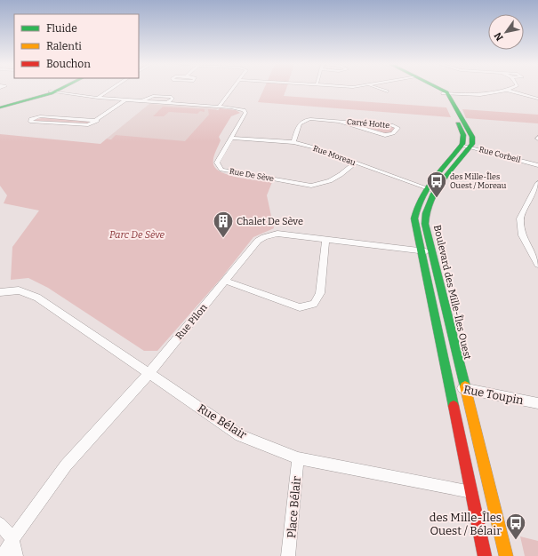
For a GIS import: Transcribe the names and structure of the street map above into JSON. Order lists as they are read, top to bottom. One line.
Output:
{"streets":{"street":["Carré Hotte","Rue Corbeil","Rue Moreau","Rue De Sève","Boulevard des Mille-Îles Ouest","Rue Pilon","Rue Toupin","Rue Bélair","Place Bélair"]},"crossings":[["Carré Hotte","Rue Moreau"],["Rue Corbeil","Boulevard des Mille-Îles Ouest"],["Rue Moreau","Rue De Sève"],["Rue Moreau","Boulevard des Mille-Îles Ouest"],["Boulevard des Mille-Îles Ouest","Rue Pilon"],["Boulevard des Mille-Îles Ouest","Rue Toupin"],["Boulevard des Mille-Îles Ouest","Rue Bélair"],["Rue Pilon","Rue Bélair"],["Rue Bélair","Place Bélair"]],"parks":["Parc De Sève"],"places":{"bus stop":["des Mille-Îles Ouest / Moreau","des Mille-Îles Ouest / Bélair"],"building":["Chalet De Sève"]},"legend":["Fluide","Ralenti","Bouchon"],"north":"bottom left"}
